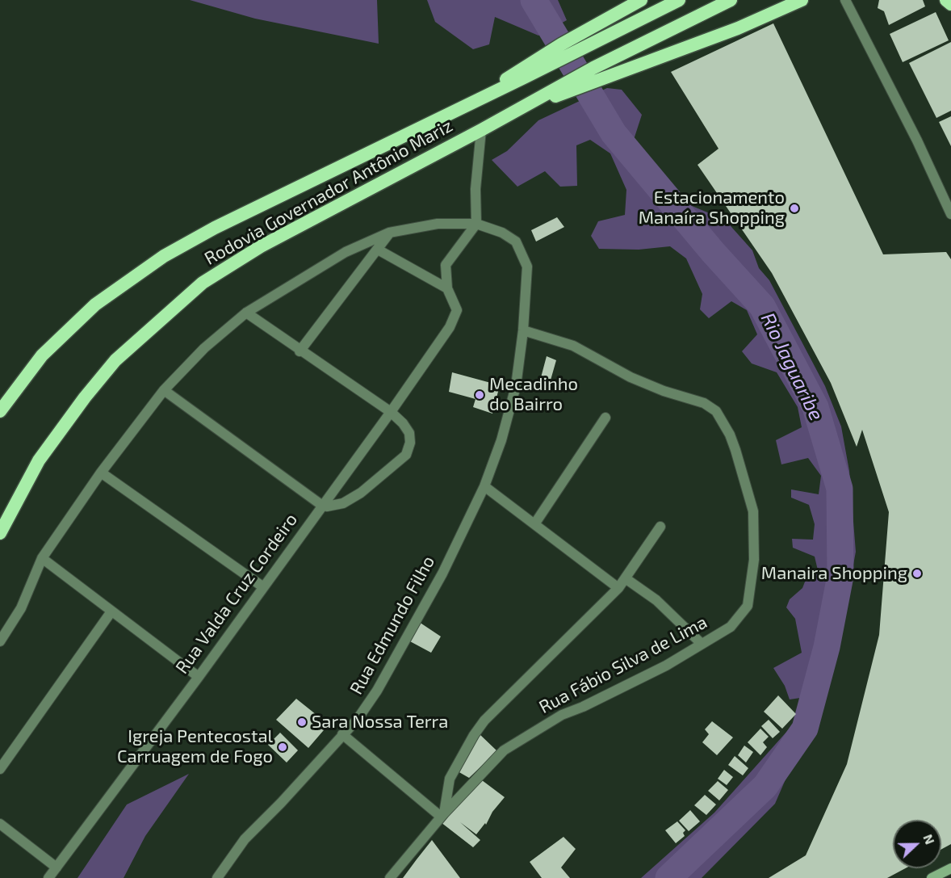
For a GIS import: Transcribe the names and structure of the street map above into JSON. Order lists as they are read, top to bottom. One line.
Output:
{"streets":{"highway":["Rodovia Governador Antônio Mariz"],"street":["Rua Valda Cruz Cordeiro","Rua Edmundo Filho","Rua Fábio Silva de Lima"]},"crossings":[["Rua Edmundo Filho","Rua Fábio Silva de Lima"]],"water":["Rio Jaguaribe"],"places":["Estacionamento Manaíra Shopping","Mecadinho do Bairro","Manaira Shopping","Sara Nossa Terra","Igreja Pentecostal Carruagem de Fogo"],"north":"right"}
